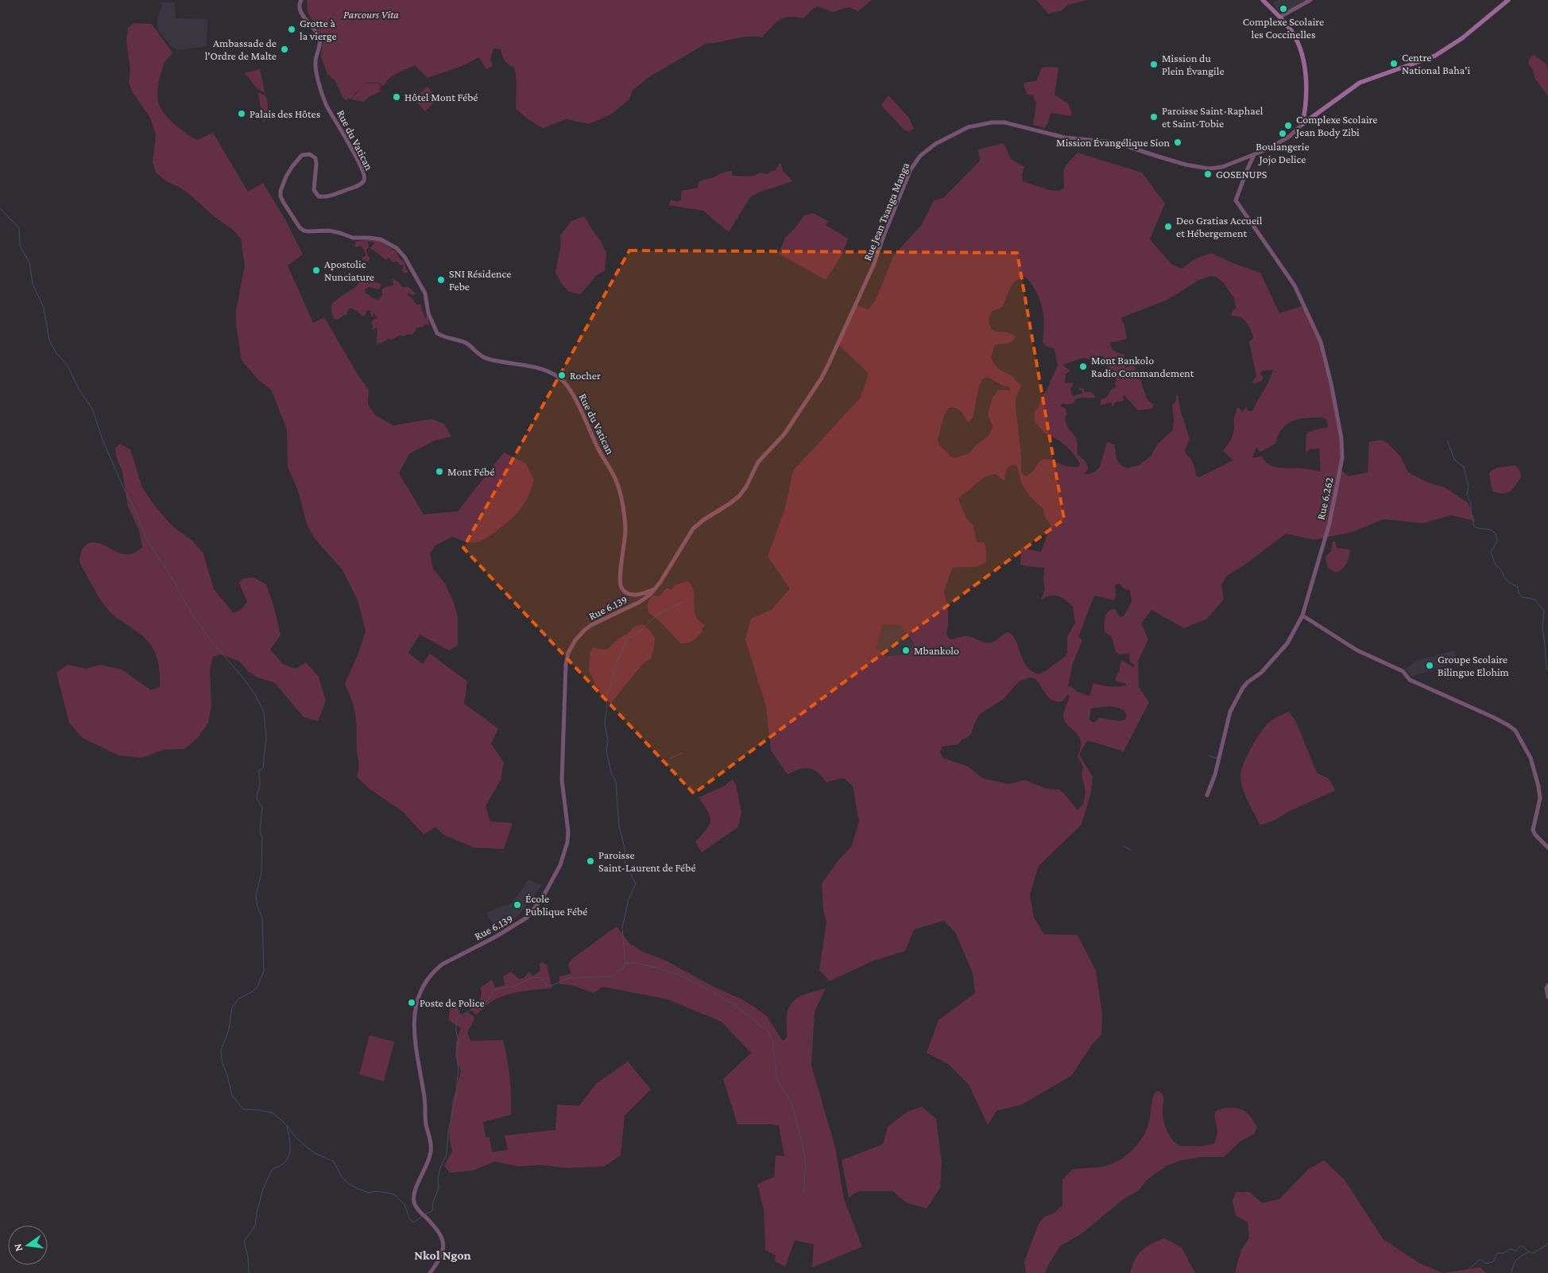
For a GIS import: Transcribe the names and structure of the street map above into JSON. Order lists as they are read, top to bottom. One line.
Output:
{"streets":{"street":["Rue du Vatican","Rue Jean Tsanga Manga","Rue 6.262","Rue 6.139"]},"crossings":[["Rue du Vatican","Rue Jean Tsanga Manga"],["Rue du Vatican","Rue 6.139"],["Rue Jean Tsanga Manga","Rue 6.262"],["Rue Jean Tsanga Manga","Rue 6.139"]],"districts":["Nkol Ngon"],"parks":["Parcours Vita"],"places":["Complexe Scolaire les Coccinelles","Grotte à la vierge","Ambassade de l'Ordre de Malte","Centre National Baha'i","Mission du Plein Évangile","Hôtel Mont Fébé","Palais des Hôtes","Paroisse Saint-Raphael et Saint-Tobie","Complexe Scolaire Jean Body Zibi","Boulangerie Jojo Delice","Mission Évangélique Sion","GOSENUPS","Deo Gratias Accueil et Hébergement","Apostolic Nunciature","SNI Résidence Febe","Mont Bankolo Radio Commandement","Rocher","Mont Fébé","Mbankolo","Groupe Scolaire Bilingue Elohim","Paroisse Saint-Laurent de Fébé","École Publique Fébé","Poste de Police"],"north":"left"}
